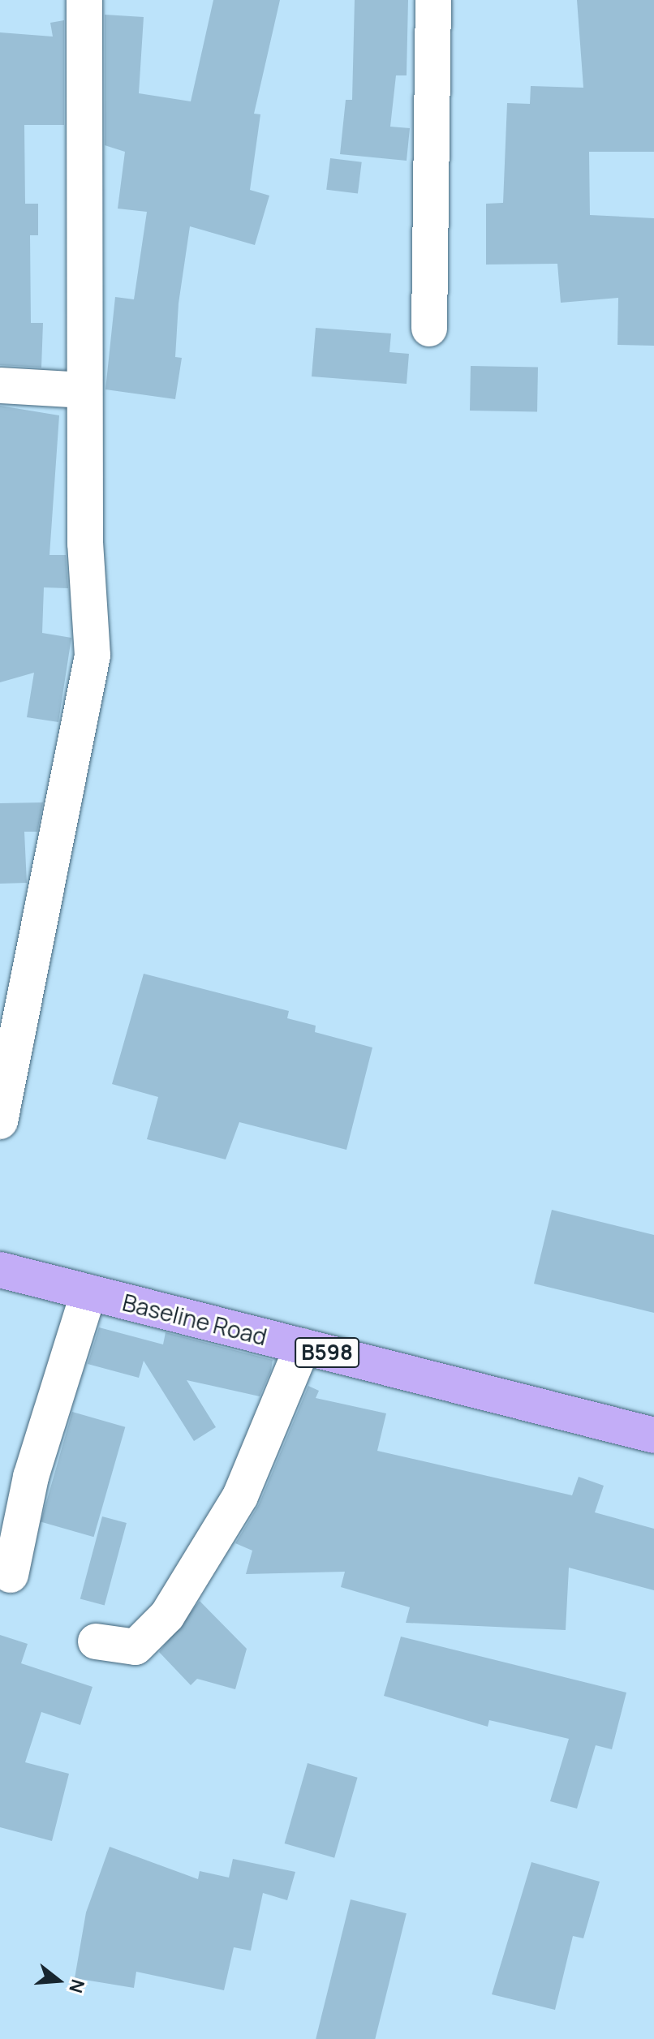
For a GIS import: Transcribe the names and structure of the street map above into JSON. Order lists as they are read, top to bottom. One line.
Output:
{"streets":{"main road":["Baseline Road","B598"]},"north":"right"}
